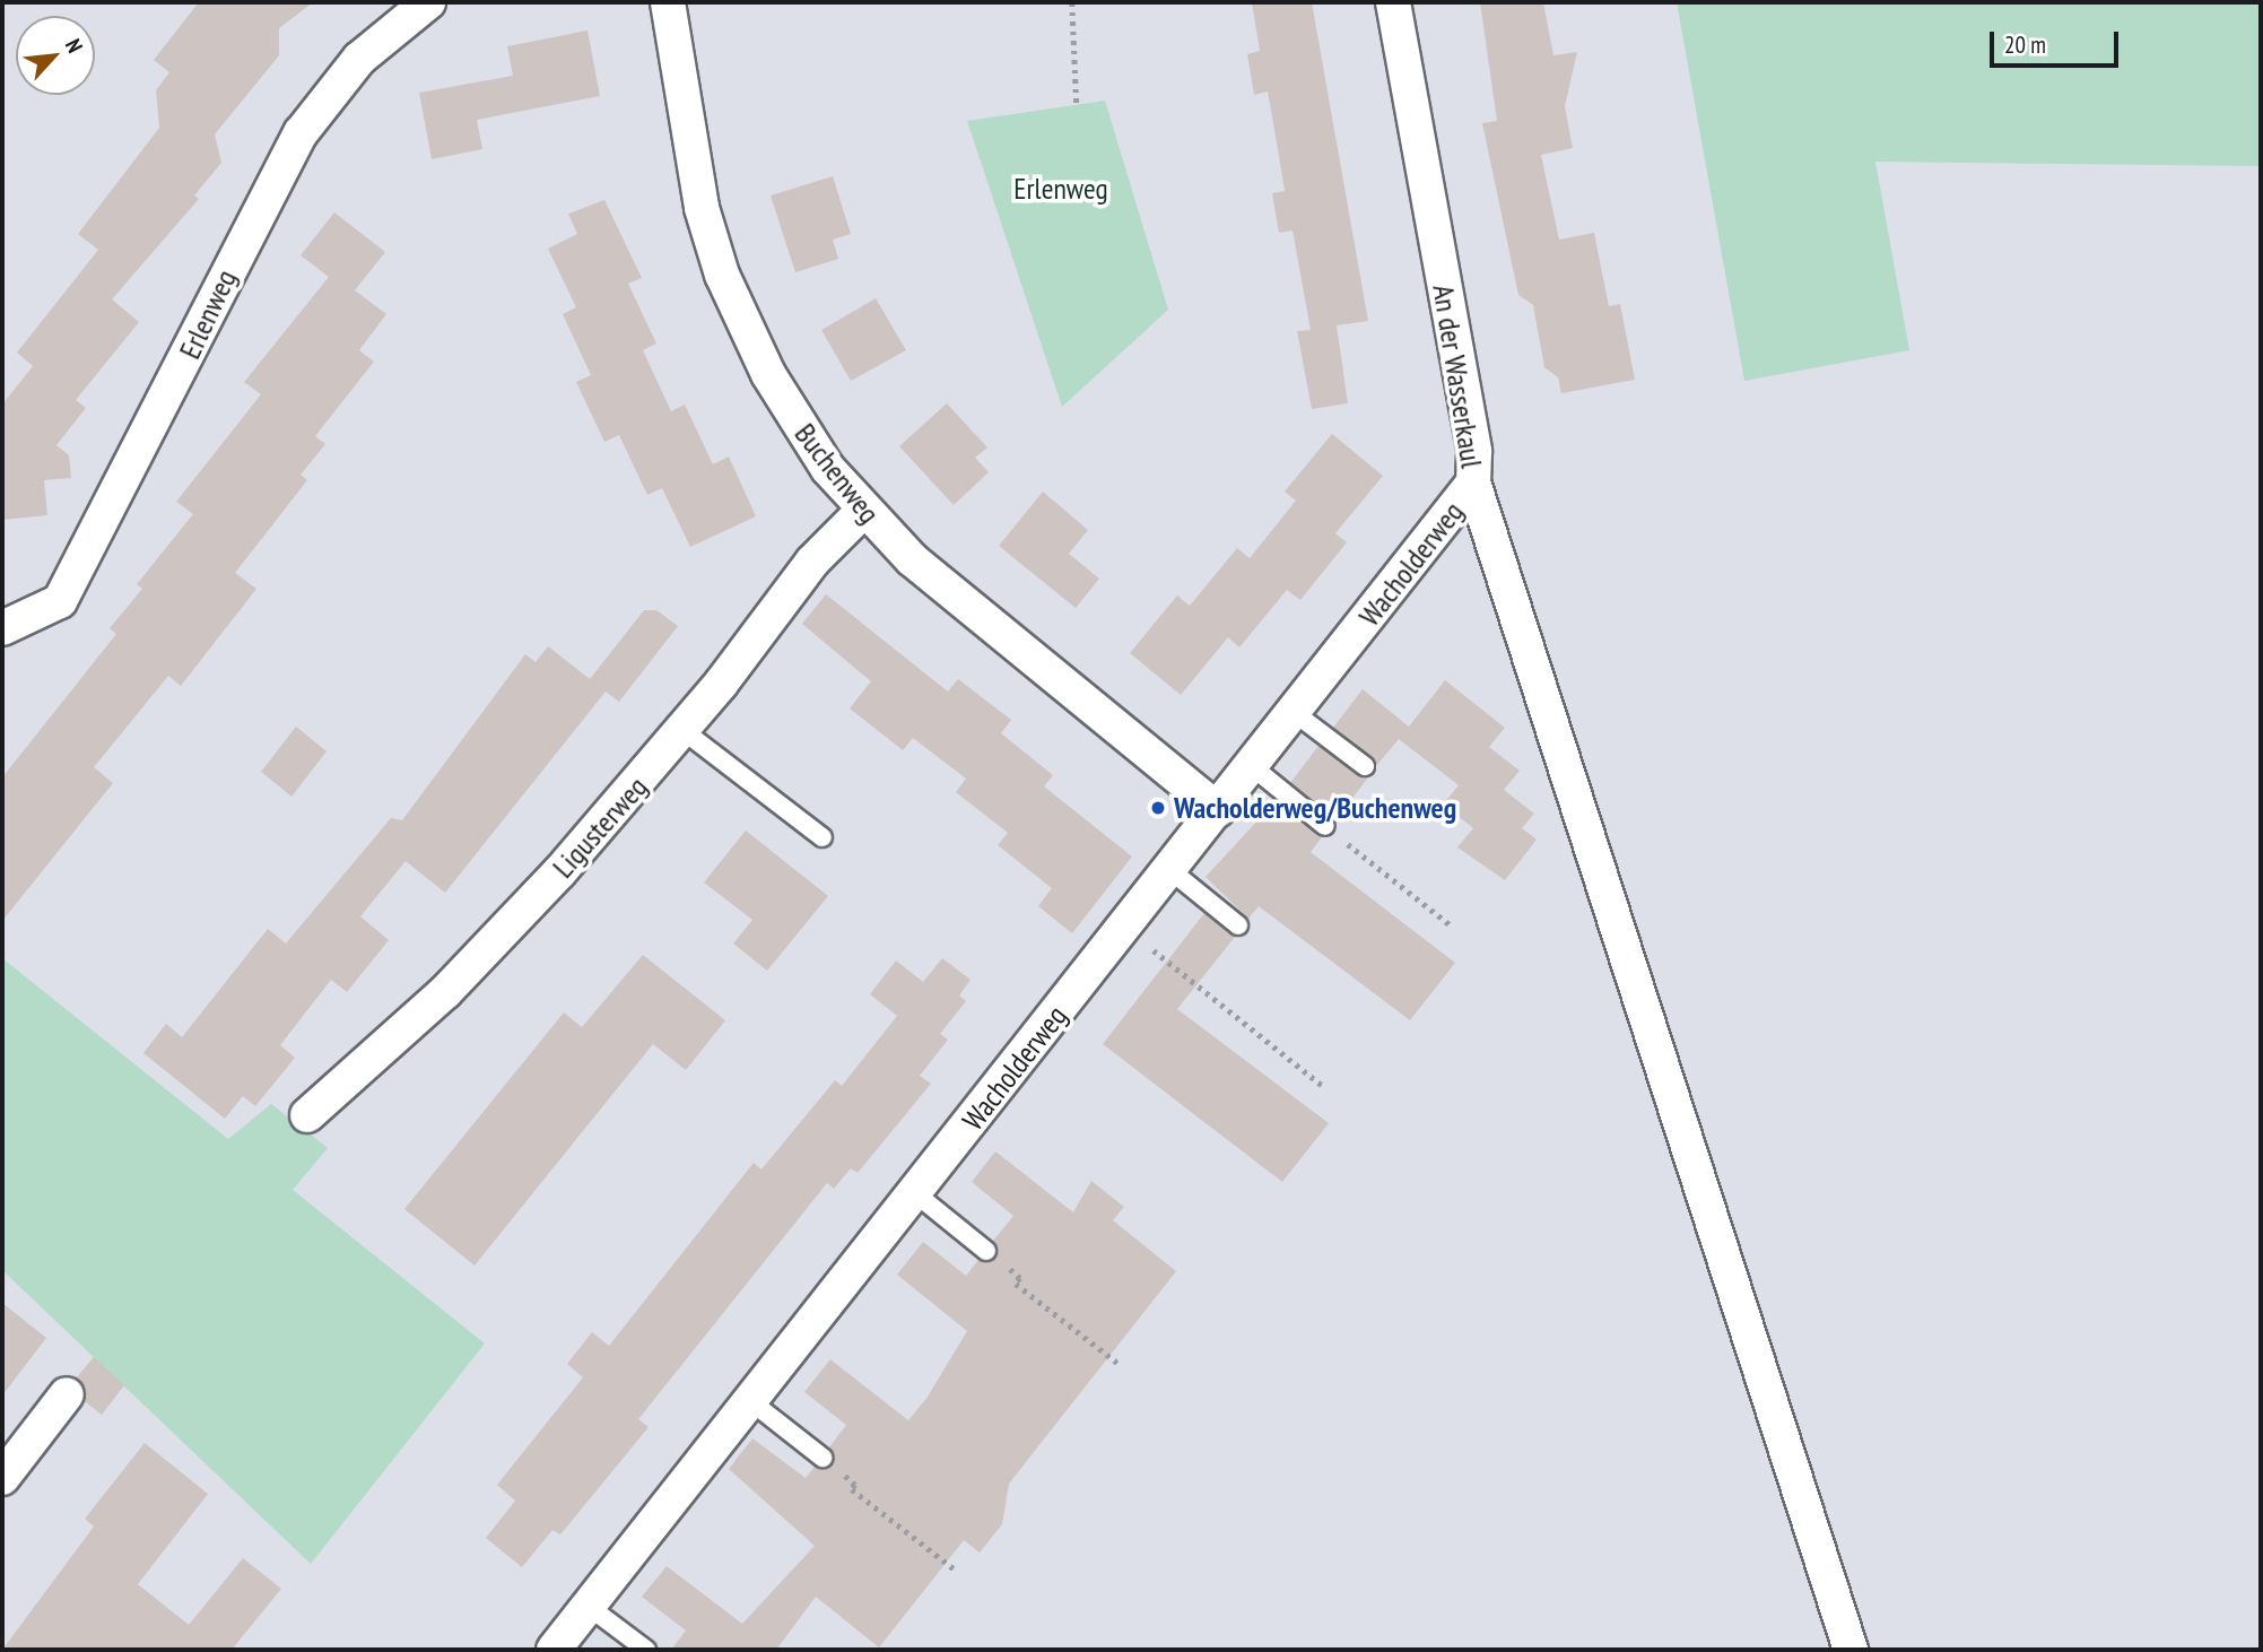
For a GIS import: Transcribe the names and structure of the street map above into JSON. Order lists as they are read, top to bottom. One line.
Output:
{"streets":{"street":["Erlenweg","An der Wasserkaul","Buchenweg","Wacholderweg","Ligusterweg"]},"crossings":[["An der Wasserkaul","Wacholderweg"],["Buchenweg","Wacholderweg"],["Buchenweg","Ligusterweg"]],"parks":["Erlenweg"],"places":["Wacholderweg/Buchenweg"],"scale_bar":"20 m","north":"top right"}
